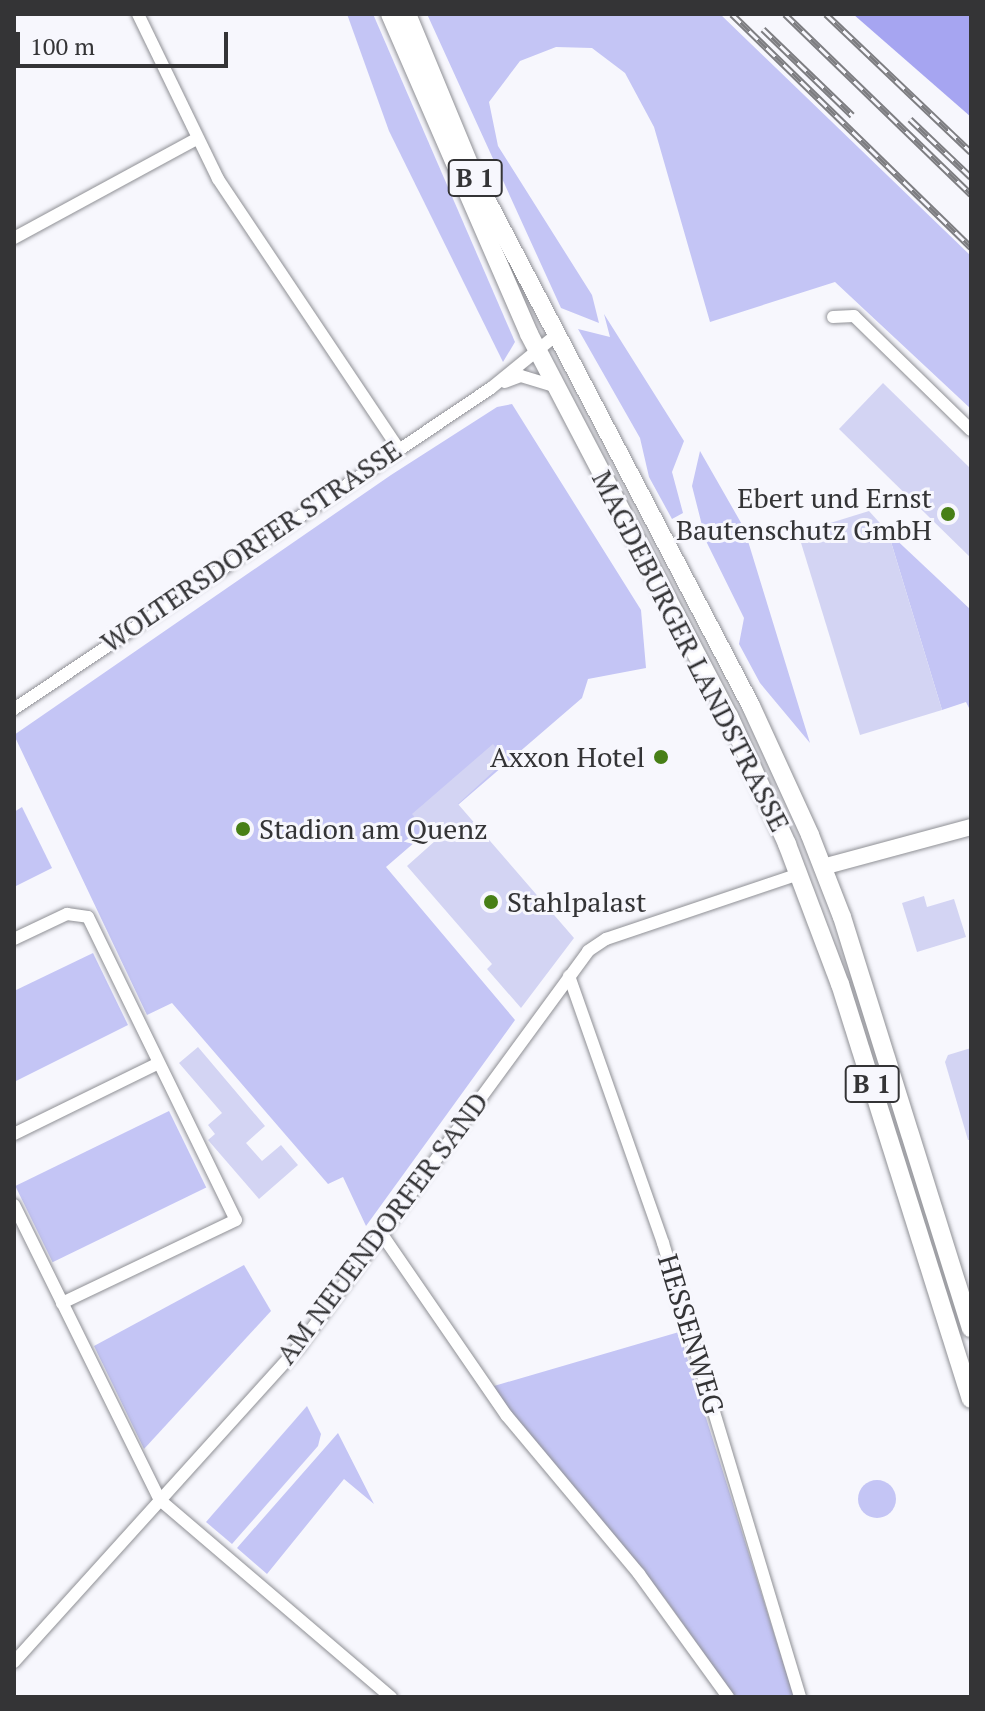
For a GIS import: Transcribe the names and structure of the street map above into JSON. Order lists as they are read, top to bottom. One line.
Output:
{"streets":{"main road":["B 1","MAGDEBURGER LANDSTRASSE"],"street":["WOLTERSDORFER STRASSE","AM NEUENDORFER SAND","HESSENWEG"]},"crossings":[["WOLTERSDORFER STRASSE","MAGDEBURGER LANDSTRASSE"],["MAGDEBURGER LANDSTRASSE","AM NEUENDORFER SAND"],["AM NEUENDORFER SAND","HESSENWEG"]],"places":["Ebert und Ernst Bautenschutz GmbH","Axxon Hotel","Stadion am Quenz","Stahlpalast"],"scale_bar":"100 m"}
